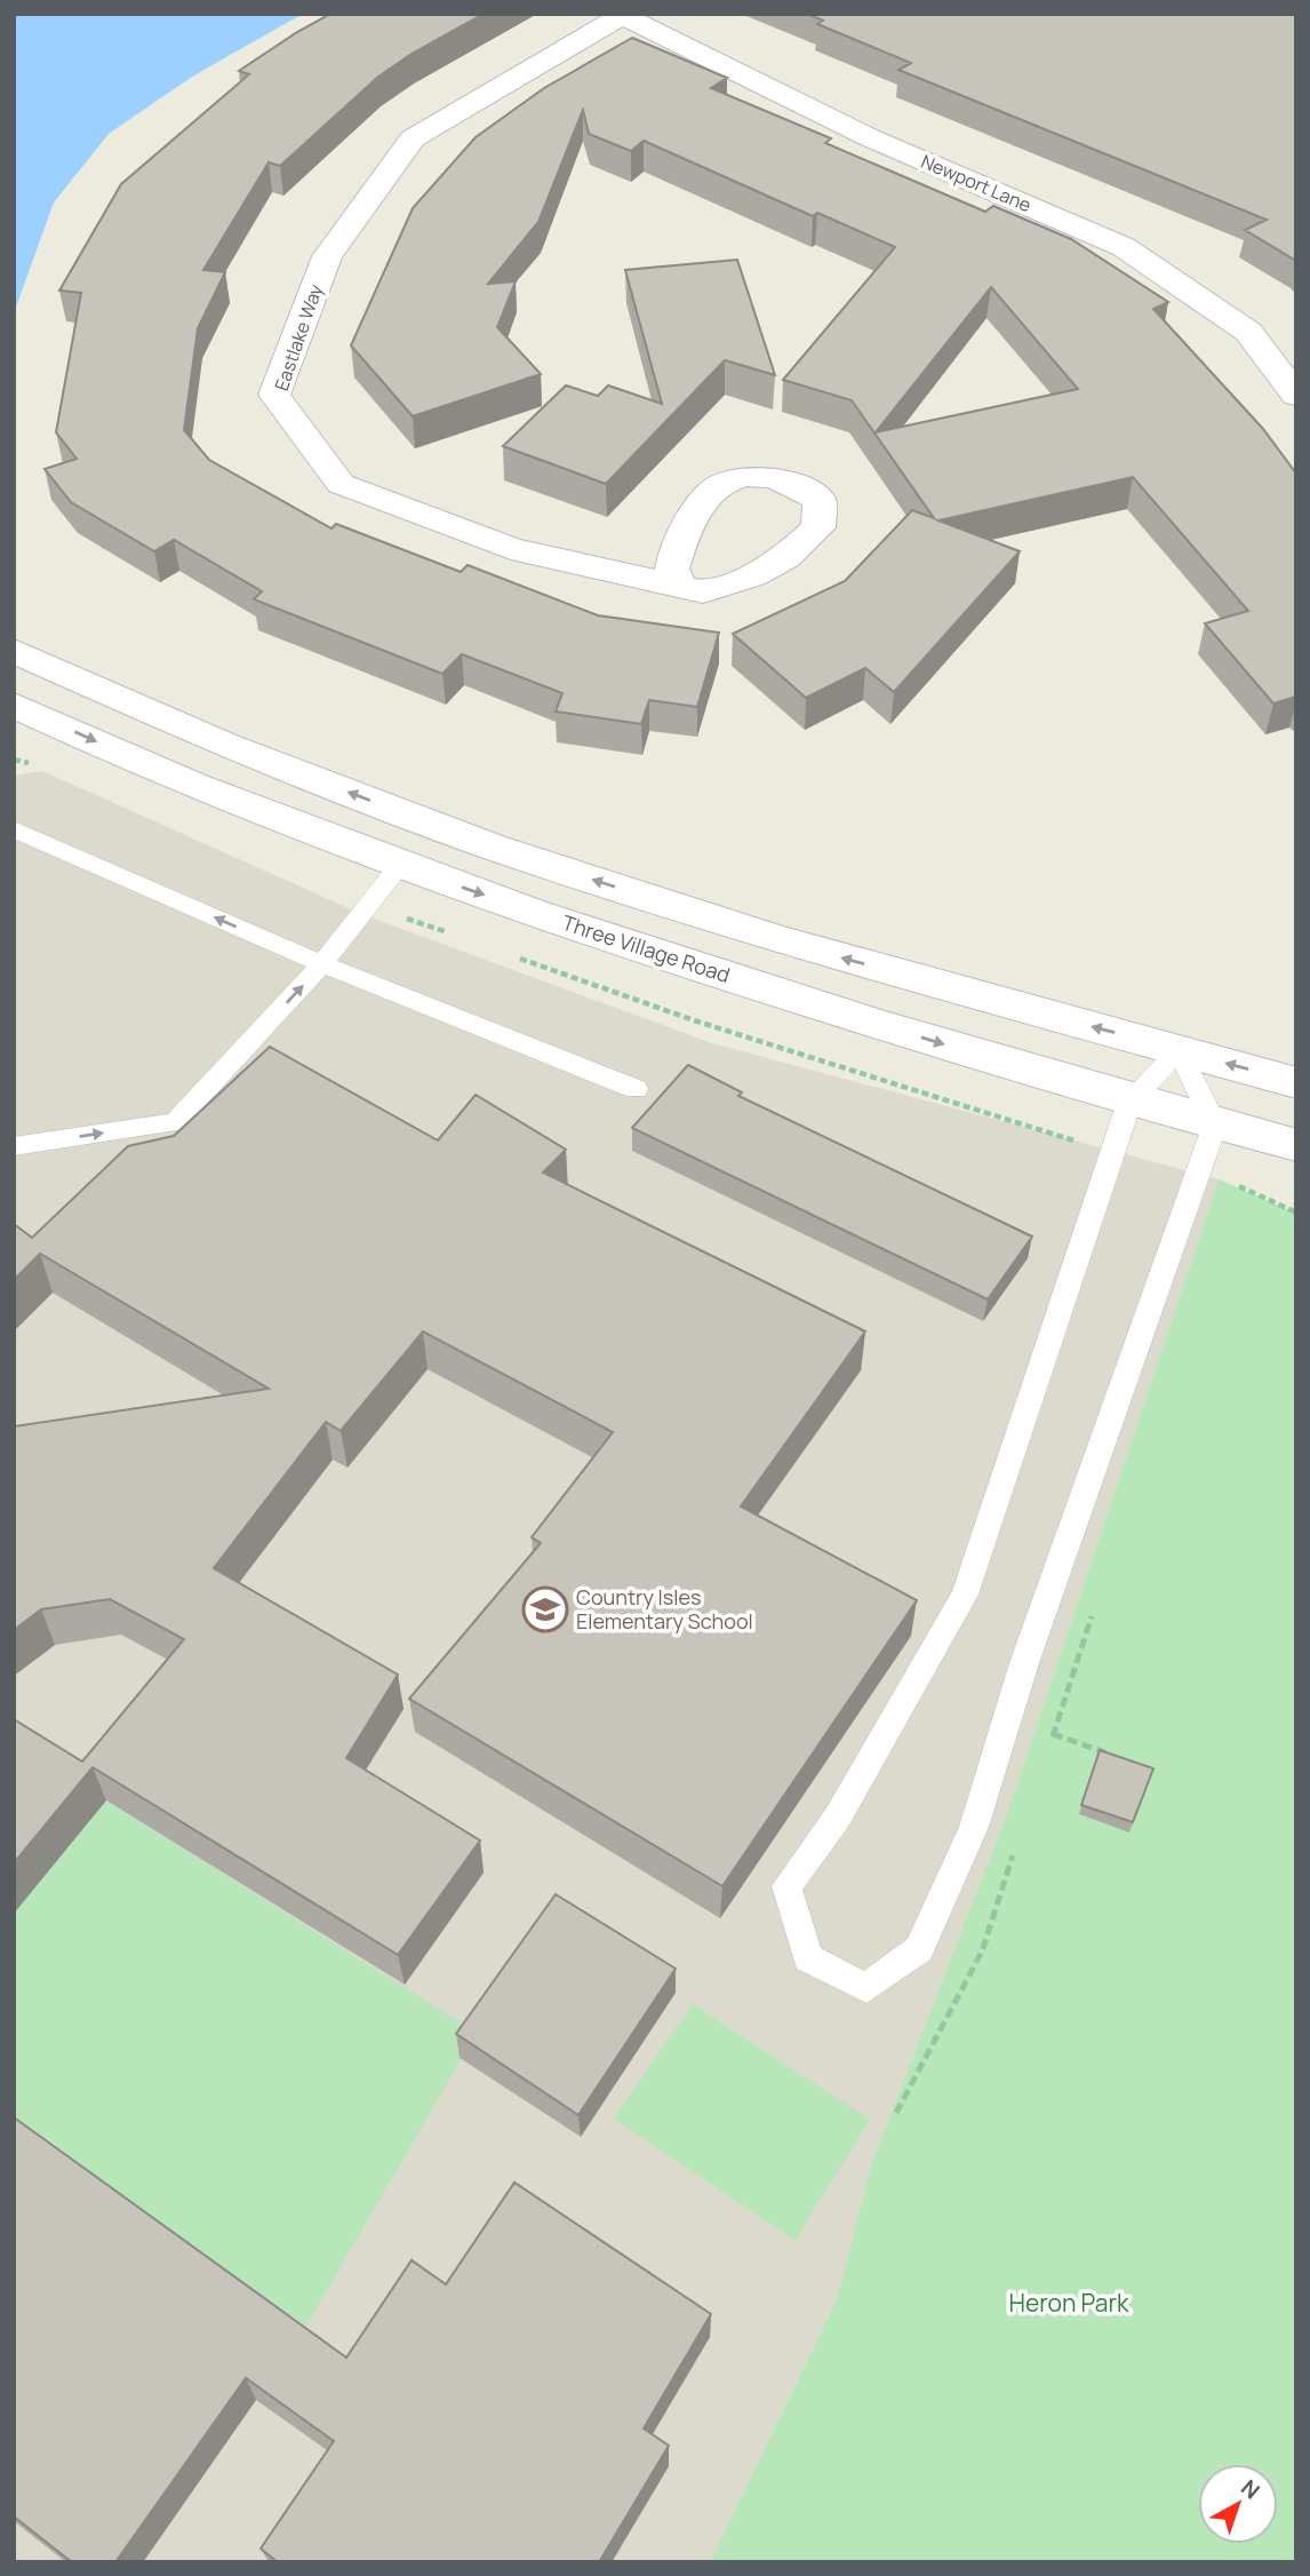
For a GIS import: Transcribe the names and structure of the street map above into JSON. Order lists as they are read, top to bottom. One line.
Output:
{"streets":{"street":["Newport Lane","Eastlake Way","Three Village Road"]},"crossings":[["Newport Lane","Eastlake Way"]],"parks":["Heron Park"],"places":{"school or university":["Country Isles Elementary School"]},"north":"top right"}
